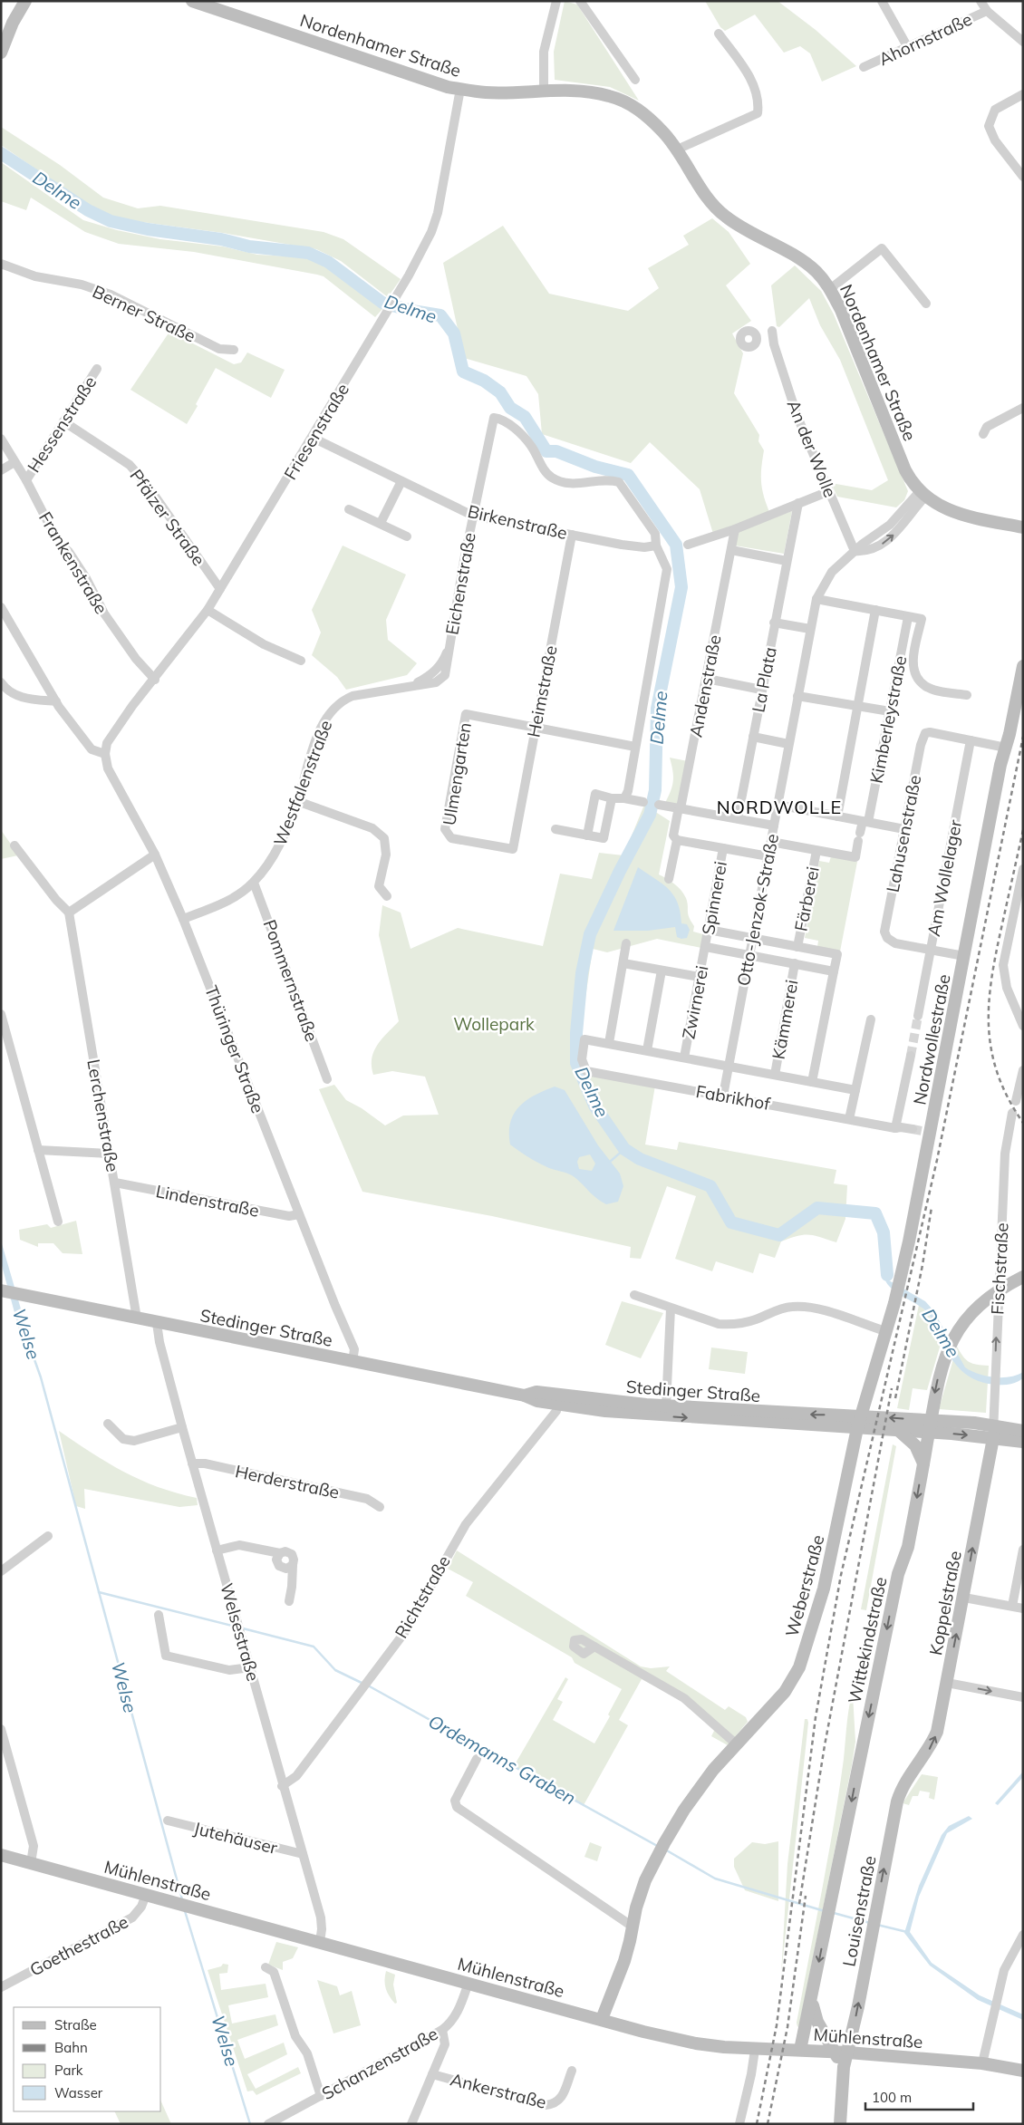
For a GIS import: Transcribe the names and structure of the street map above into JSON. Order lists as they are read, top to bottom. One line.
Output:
{"streets":{"street":["Ahornstraße","Nordenhamer Straße","Berner Straße","Hessenstraße","Friesenstraße","An der Wolle","Pfälzer Straße","Birkenstraße","Frankenstraße","Eichenstraße","La Plata","Andenstraße","Heimstraße","Kimberleystraße","Ulmengarten","Westfalenstraße","Lahusenstraße","Am Wollelager","Spinnerei","Färberei","Otto-Jenzok-Straße","Pommernstraße","Zwirnerei","Kämmerei","Nordwollestraße","Thüringer Straße","Fabrikhof","Lerchenstraße","Lindenstraße","Fischstraße","Stedinger Straße","Herderstraße","Weberstraße","Richtstraße","Koppelstraße","Welsestraße","Wittekindstraße","Jutehäuser","Mühlenstraße","Louisenstraße","Goethestraße","Schanzenstraße","Ankerstraße"]},"crossings":[["Nordenhamer Straße","Friesenstraße"],["Nordenhamer Straße","Otto-Jenzok-Straße"],["Hessenstraße","Pfälzer Straße"],["Hessenstraße","Frankenstraße"],["Friesenstraße","Pfälzer Straße"],["Friesenstraße","Birkenstraße"],["Friesenstraße","Frankenstraße"],["Friesenstraße","Thüringer Straße"],["An der Wolle","Otto-Jenzok-Straße"],["Birkenstraße","Eichenstraße"],["Birkenstraße","Heimstraße"],["Eichenstraße","Westfalenstraße"],["La Plata","Otto-Jenzok-Straße"],["Andenstraße","Spinnerei"],["Heimstraße","Ulmengarten"],["Kimberleystraße","Färberei"],["Westfalenstraße","Pommernstraße"],["Westfalenstraße","Thüringer Straße"],["Lahusenstraße","Am Wollelager"],["Lahusenstraße","Nordwollestraße"],["Spinnerei","Otto-Jenzok-Straße"],["Spinnerei","Zwirnerei"],["Färberei","Otto-Jenzok-Straße"],["Otto-Jenzok-Straße","Zwirnerei"],["Otto-Jenzok-Straße","Kämmerei"],["Otto-Jenzok-Straße","Fabrikhof"],["Zwirnerei","Kämmerei"],["Zwirnerei","Fabrikhof"],["Nordwollestraße","Stedinger Straße"],["Nordwollestraße","Weberstraße"],["Thüringer Straße","Lindenstraße"],["Thüringer Straße","Stedinger Straße"],["Lerchenstraße","Lindenstraße"],["Lerchenstraße","Stedinger Straße"],["Fischstraße","Stedinger Straße"],["Fischstraße","Koppelstraße"],["Fischstraße","Wittekindstraße"],["Stedinger Straße","Weberstraße"],["Stedinger Straße","Richtstraße"],["Stedinger Straße","Koppelstraße"],["Stedinger Straße","Welsestraße"],["Stedinger Straße","Wittekindstraße"],["Herderstraße","Welsestraße"],["Weberstraße","Mühlenstraße"],["Richtstraße","Welsestraße"],["Koppelstraße","Louisenstraße"],["Welsestraße","Jutehäuser"],["Welsestraße","Mühlenstraße"],["Wittekindstraße","Mühlenstraße"],["Wittekindstraße","Louisenstraße"],["Mühlenstraße","Louisenstraße"],["Mühlenstraße","Goethestraße"],["Mühlenstraße","Schanzenstraße"]],"one_way":["Fischstraße","Koppelstraße","Wittekindstraße","Louisenstraße"],"districts":["NORDWOLLE"],"water":["Delme","Welse","Ordemanns Graben"],"parks":["Wollepark"],"legend":["Straße","Bahn","Park","Wasser"],"scale_bar":"100 m"}
